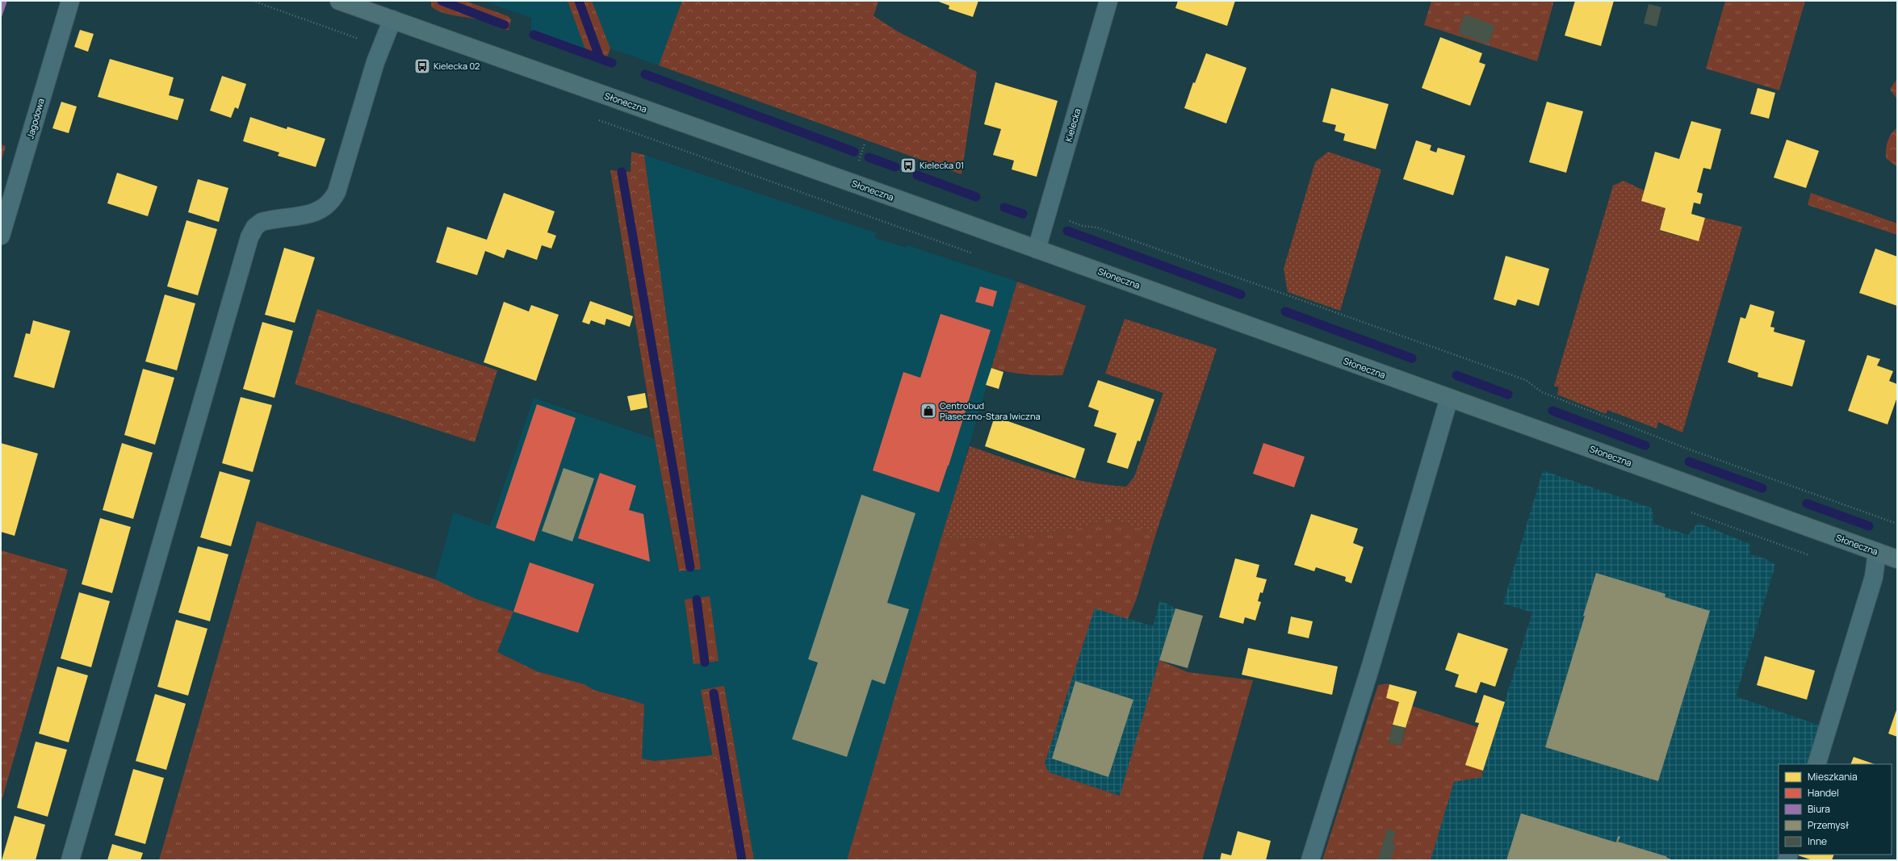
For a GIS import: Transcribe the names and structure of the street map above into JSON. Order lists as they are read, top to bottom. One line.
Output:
{"streets":{"main road":["Słoneczna"],"street":["Jagodowa","Kielecka"]},"crossings":[["Słoneczna","Kielecka"]],"places":{"bus stop":["Kielecka 02","Kielecka 01"],"shop":["Centrobud Piaseczno-Stara Iwiczna"]},"legend":["Mieszkania","Handel","Biura","Przemysł","Inne"]}
